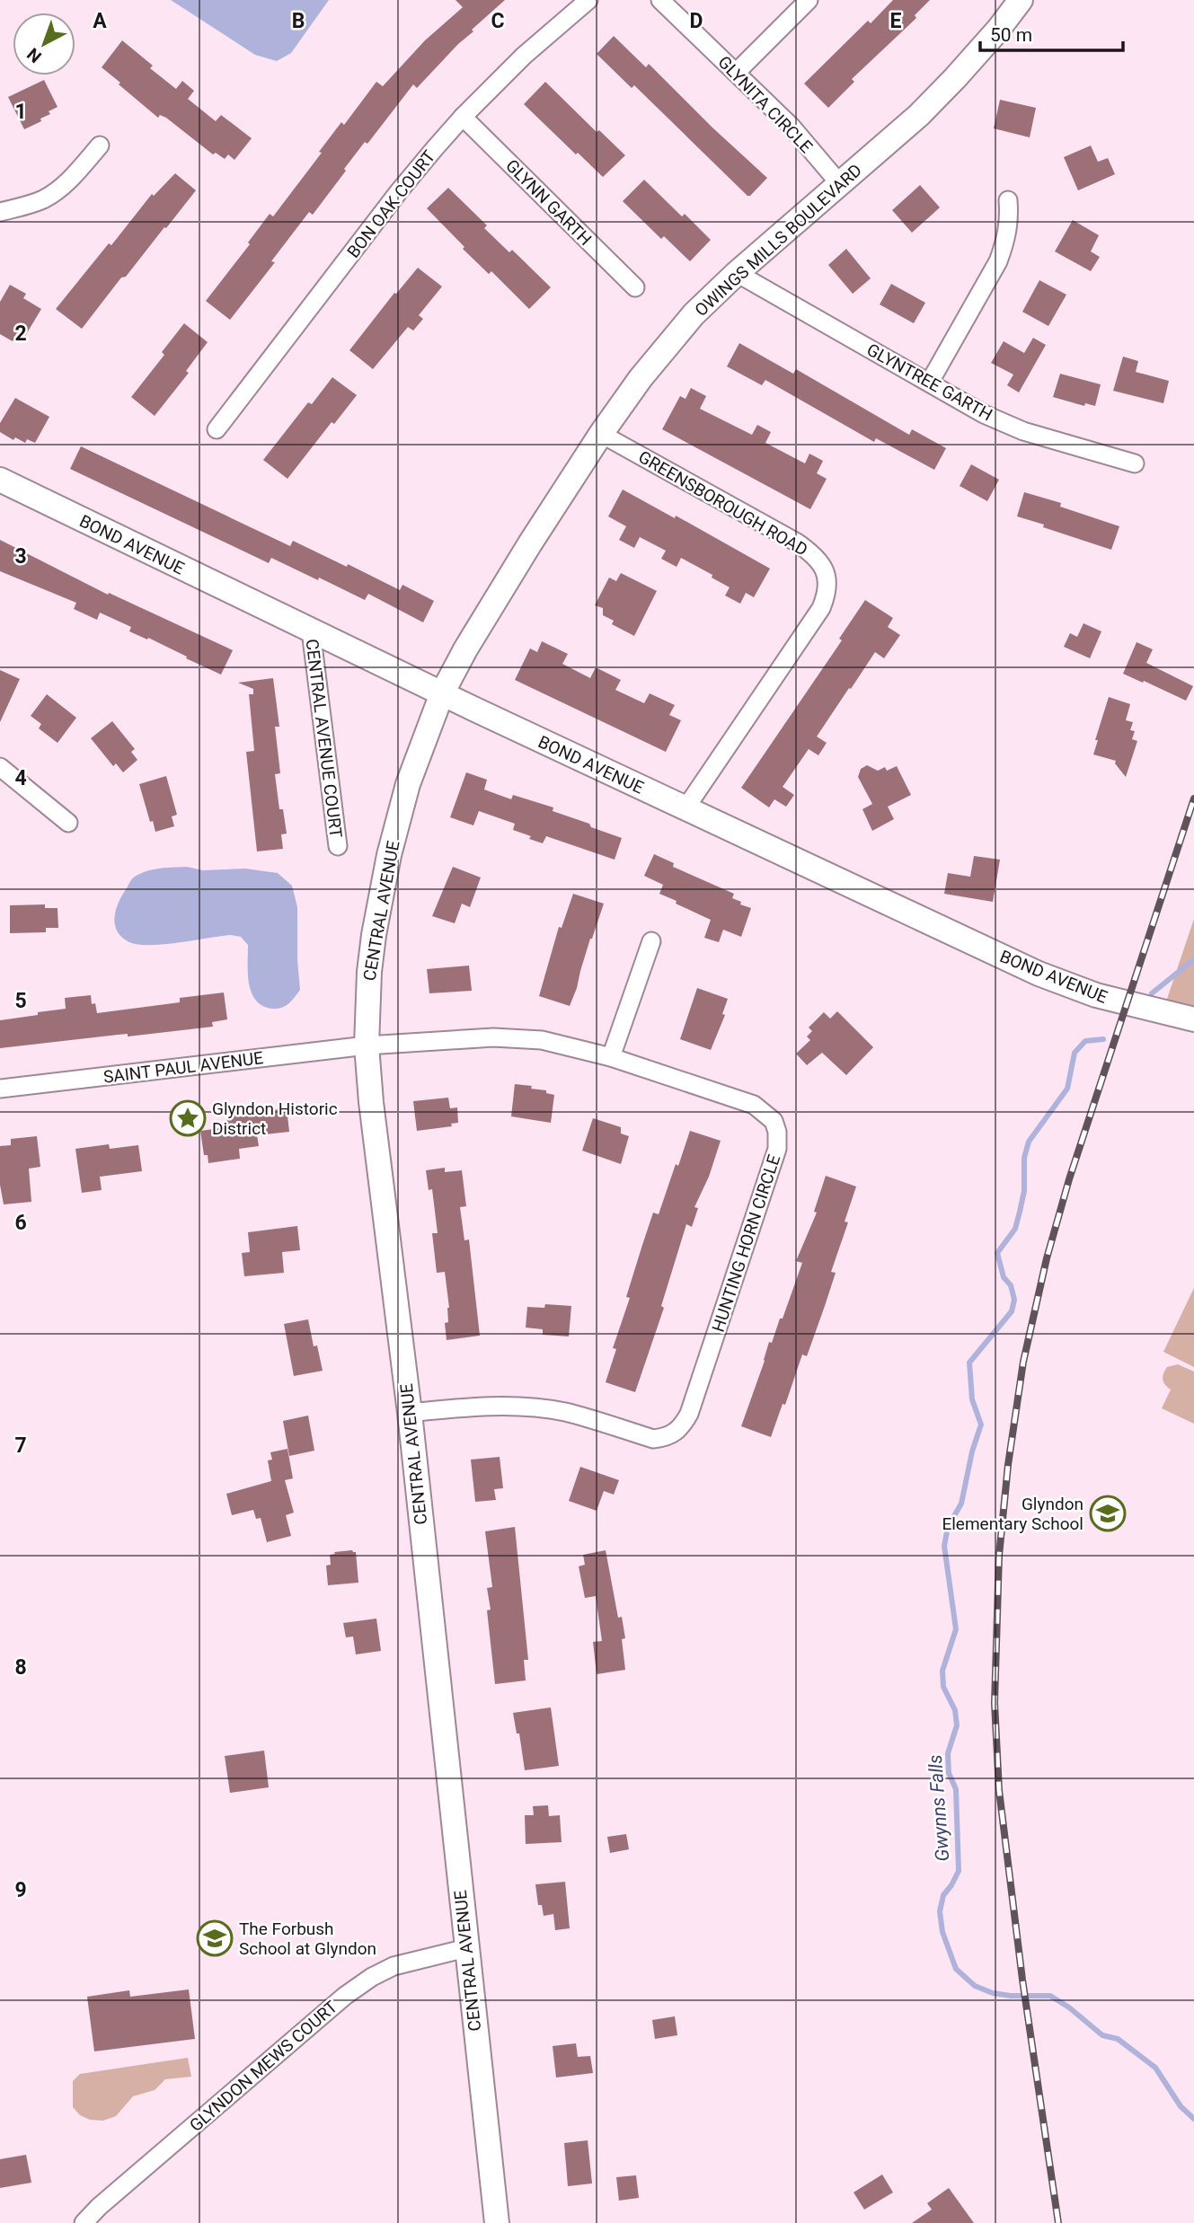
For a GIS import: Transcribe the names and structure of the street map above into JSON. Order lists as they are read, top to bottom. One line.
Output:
{"streets":{"main road":["OWINGS MILLS BOULEVARD","BOND AVENUE","CENTRAL AVENUE"],"street":["GLYNITA CIRCLE","GLYNN GARTH","BON OAK COURT","GLYNTREE GARTH","GREENSBOROUGH ROAD","CENTRAL AVENUE COURT","SAINT PAUL AVENUE","HUNTING HORN CIRCLE","GLYNDON MEWS COURT"]},"crossings":[["GLYNITA CIRCLE","OWINGS MILLS BOULEVARD"],["GLYNN GARTH","BON OAK COURT"],["OWINGS MILLS BOULEVARD","GLYNTREE GARTH"],["OWINGS MILLS BOULEVARD","GREENSBOROUGH ROAD"],["OWINGS MILLS BOULEVARD","BOND AVENUE"],["OWINGS MILLS BOULEVARD","CENTRAL AVENUE"],["GREENSBOROUGH ROAD","BOND AVENUE"],["BOND AVENUE","CENTRAL AVENUE COURT"],["BOND AVENUE","CENTRAL AVENUE"],["CENTRAL AVENUE","SAINT PAUL AVENUE"],["CENTRAL AVENUE","HUNTING HORN CIRCLE"],["CENTRAL AVENUE","GLYNDON MEWS COURT"],["SAINT PAUL AVENUE","HUNTING HORN CIRCLE"]],"water":["Gwynns Falls"],"places":{"place":["Glyndon Historic District"],"school or university":["Glyndon Elementary School","The Forbush School at Glyndon"]},"scale_bar":"50 m","north":"bottom left","grid":{"columns":["A","B","C","D","E"],"rows":["1","2","3","4","5","6","7","8","9"]}}
